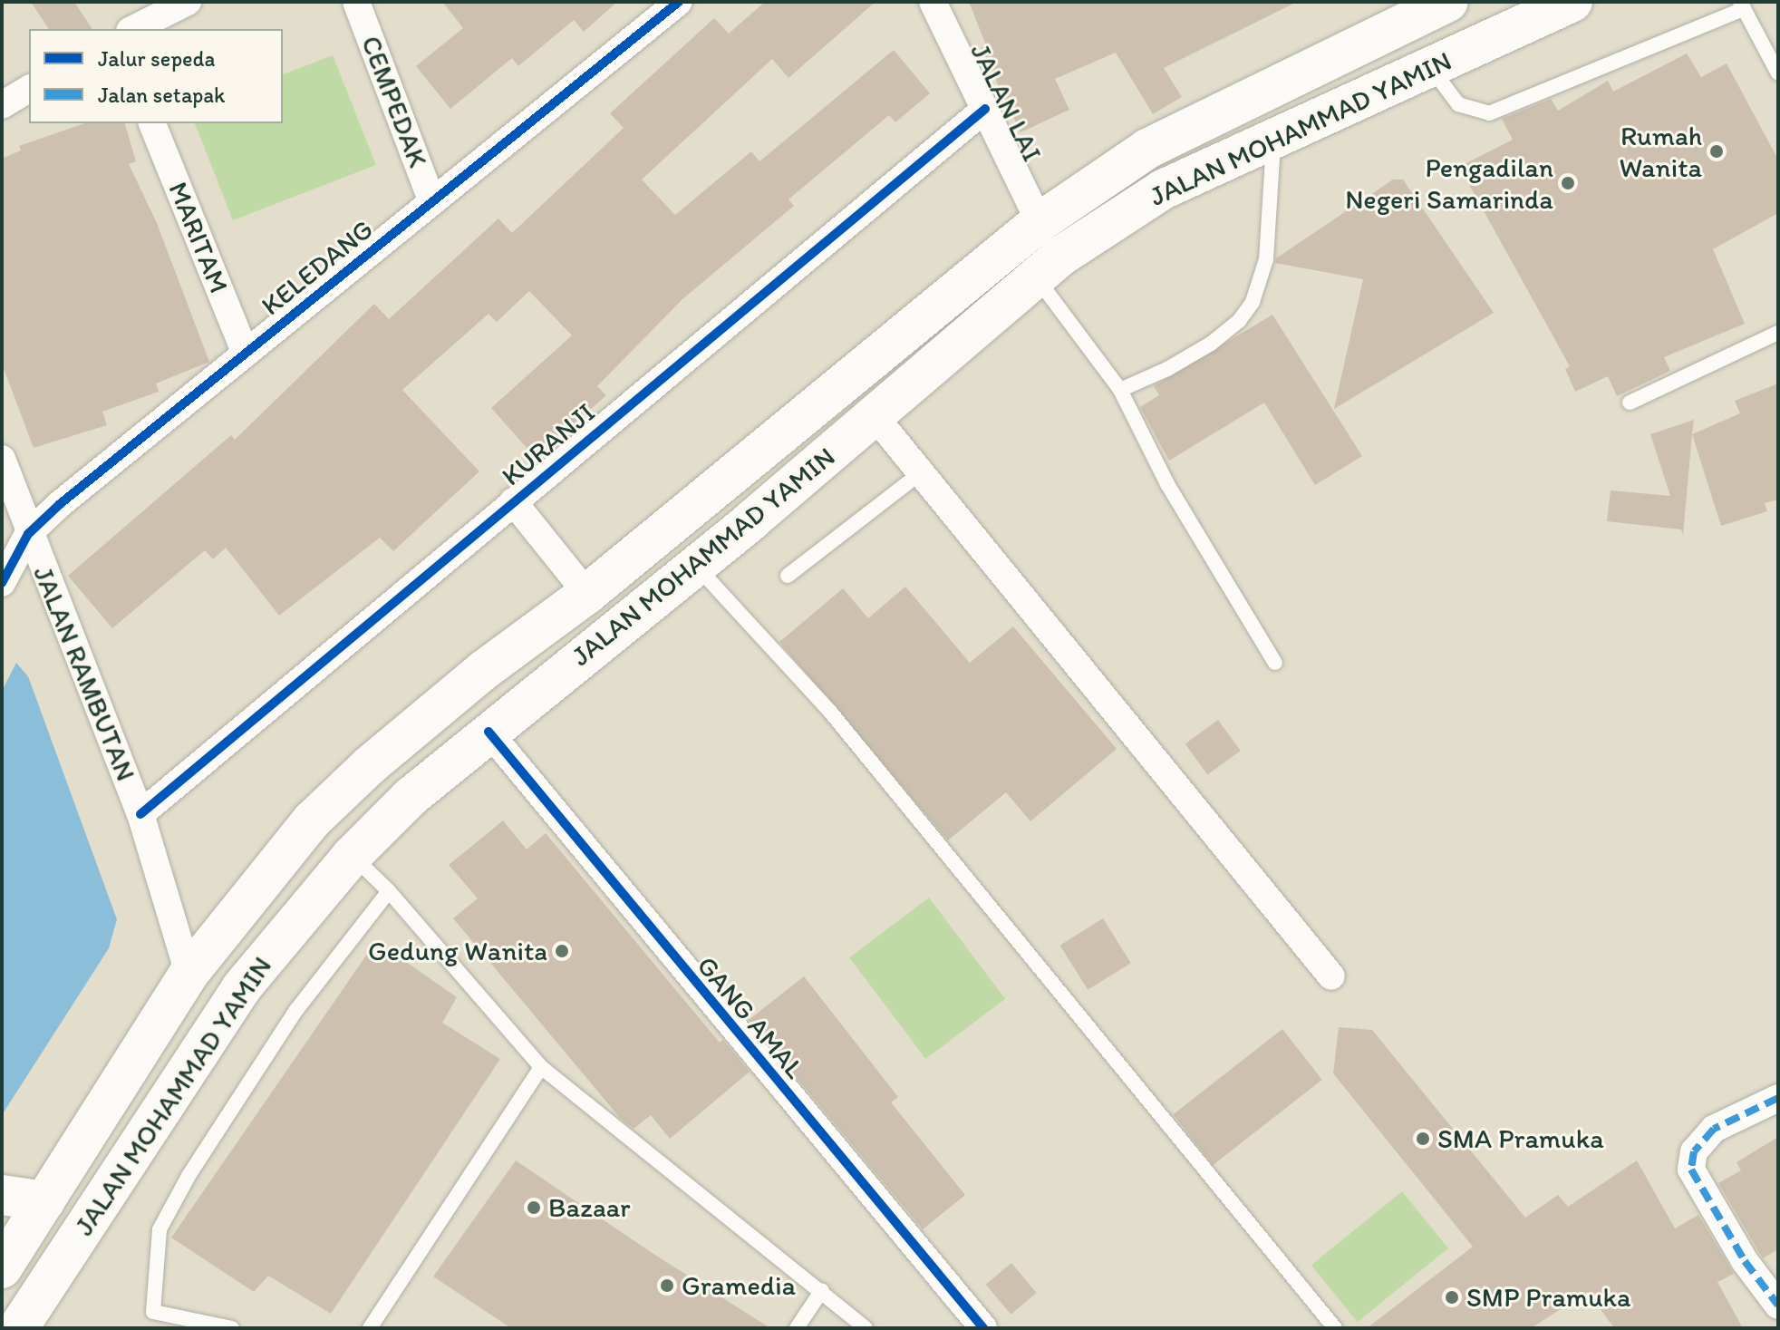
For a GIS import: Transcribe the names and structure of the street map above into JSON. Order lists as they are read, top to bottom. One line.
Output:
{"streets":{"main road":["JALAN MOHAMMAD YAMIN"],"street":["CEMPEDAK","JALAN LAI","MARITAM","KELEDANG","KURANJI","JALAN RAMBUTAN","GANG AMAL"]},"crossings":[["CEMPEDAK","KELEDANG"],["JALAN LAI","JALAN MOHAMMAD YAMIN"],["JALAN LAI","KURANJI"],["JALAN MOHAMMAD YAMIN","JALAN RAMBUTAN"],["JALAN MOHAMMAD YAMIN","GANG AMAL"],["MARITAM","KELEDANG"],["KELEDANG","JALAN RAMBUTAN"],["KURANJI","JALAN RAMBUTAN"]],"places":["Rumah Wanita","Pengadilan Negeri Samarinda","Gedung Wanita","SMA Pramuka","Bazaar","Gramedia","SMP Pramuka"],"legend":["Jalur sepeda","Jalan setapak"]}
